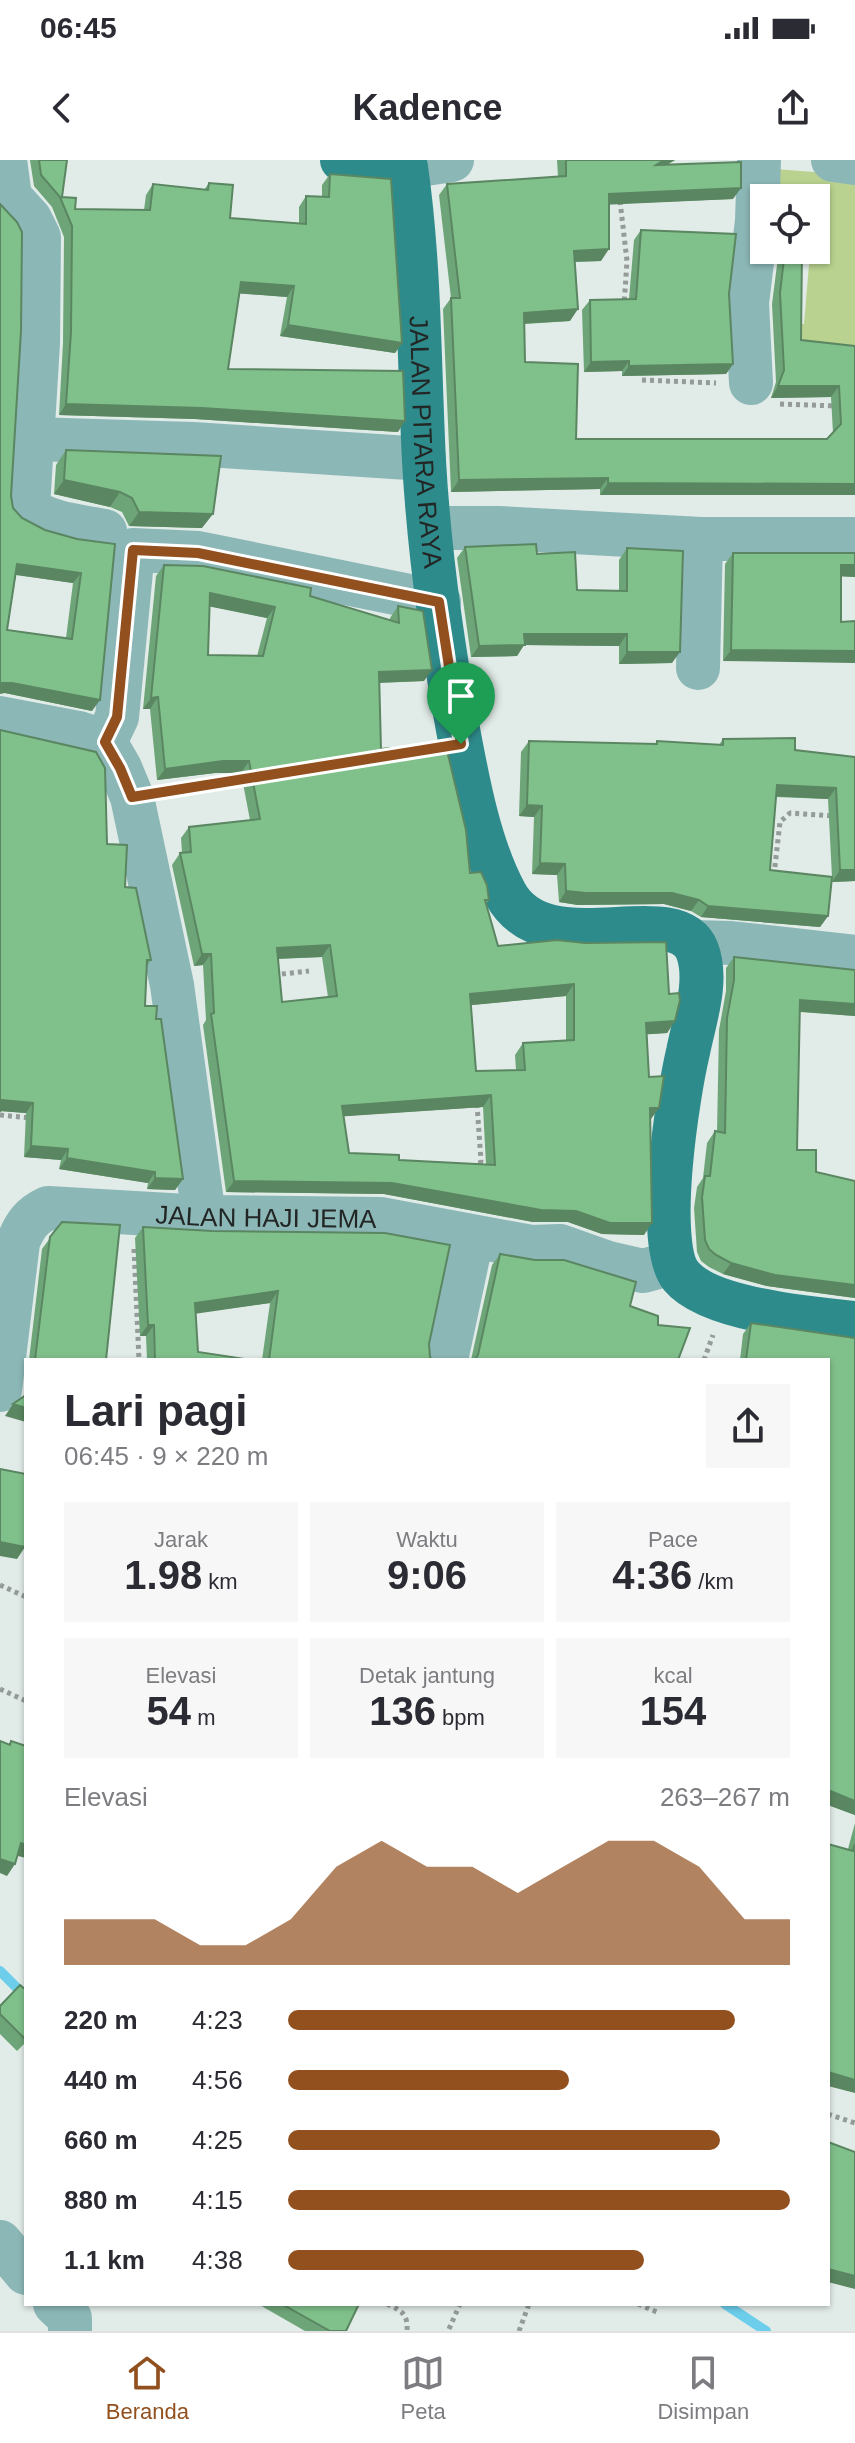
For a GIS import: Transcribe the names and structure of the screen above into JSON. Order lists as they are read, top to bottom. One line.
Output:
{"streets":{"main road":["JALAN PITARA RAYA"],"street":["JALAN HAJI JEMA"]},"page":{"status":"06:45","header":"Kadence","heading":["Lari pagi","06:45 · 9 × 220 m"],"stats":[["Jarak","1.98 km"],["Waktu","9:06"],["Pace","4:36 /km"],["Elevasi","54 m"],["Detak jantung","136 bpm"],["kcal","154"]],"chart":["Elevasi","263–267 m"],"list":[{"name":"220 m","note":"4:23"},{"name":"440 m","note":"4:56"},{"name":"660 m","note":"4:25"},{"name":"880 m","note":"4:15"},{"name":"1.1 km","note":"4:38"}],"tabs":["Beranda","Peta","Disimpan"]}}
